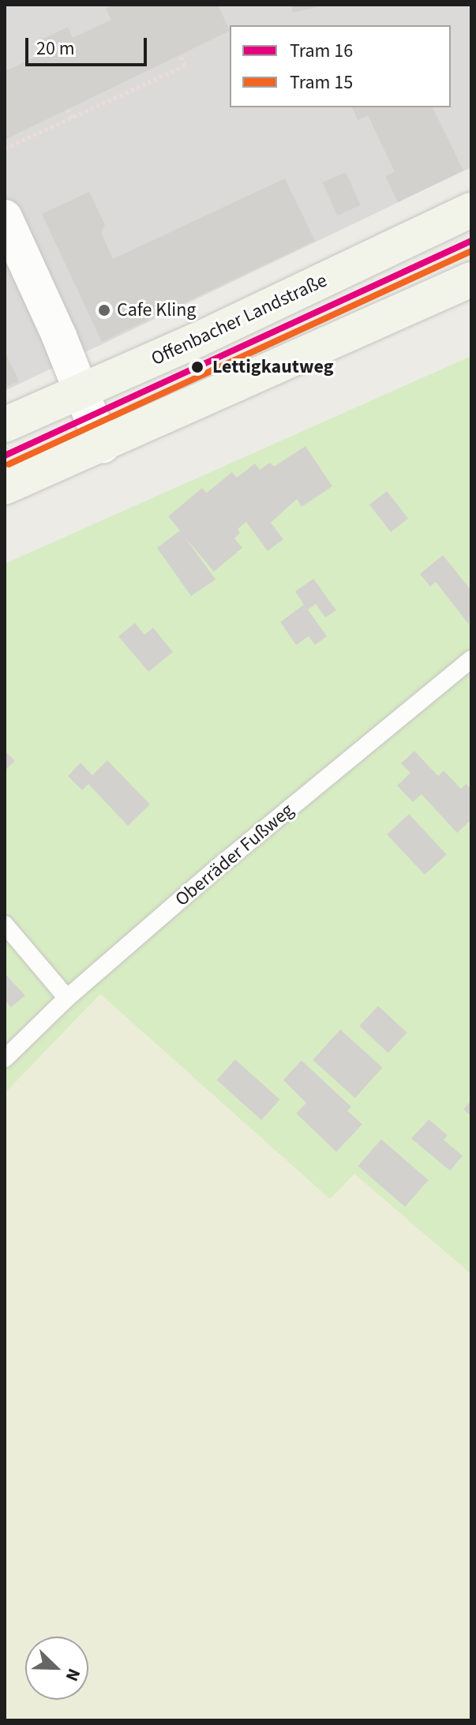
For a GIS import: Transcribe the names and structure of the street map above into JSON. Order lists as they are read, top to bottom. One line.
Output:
{"streets":{"main road":["Offenbacher Landstraße"],"lane":["Oberräder Fußweg"]},"places":["Cafe Kling","Lettigkautweg"],"lines":["tram line 16","tram line 15"],"legend":["Tram 16","Tram 15"],"scale_bar":"20 m","north":"bottom right"}
